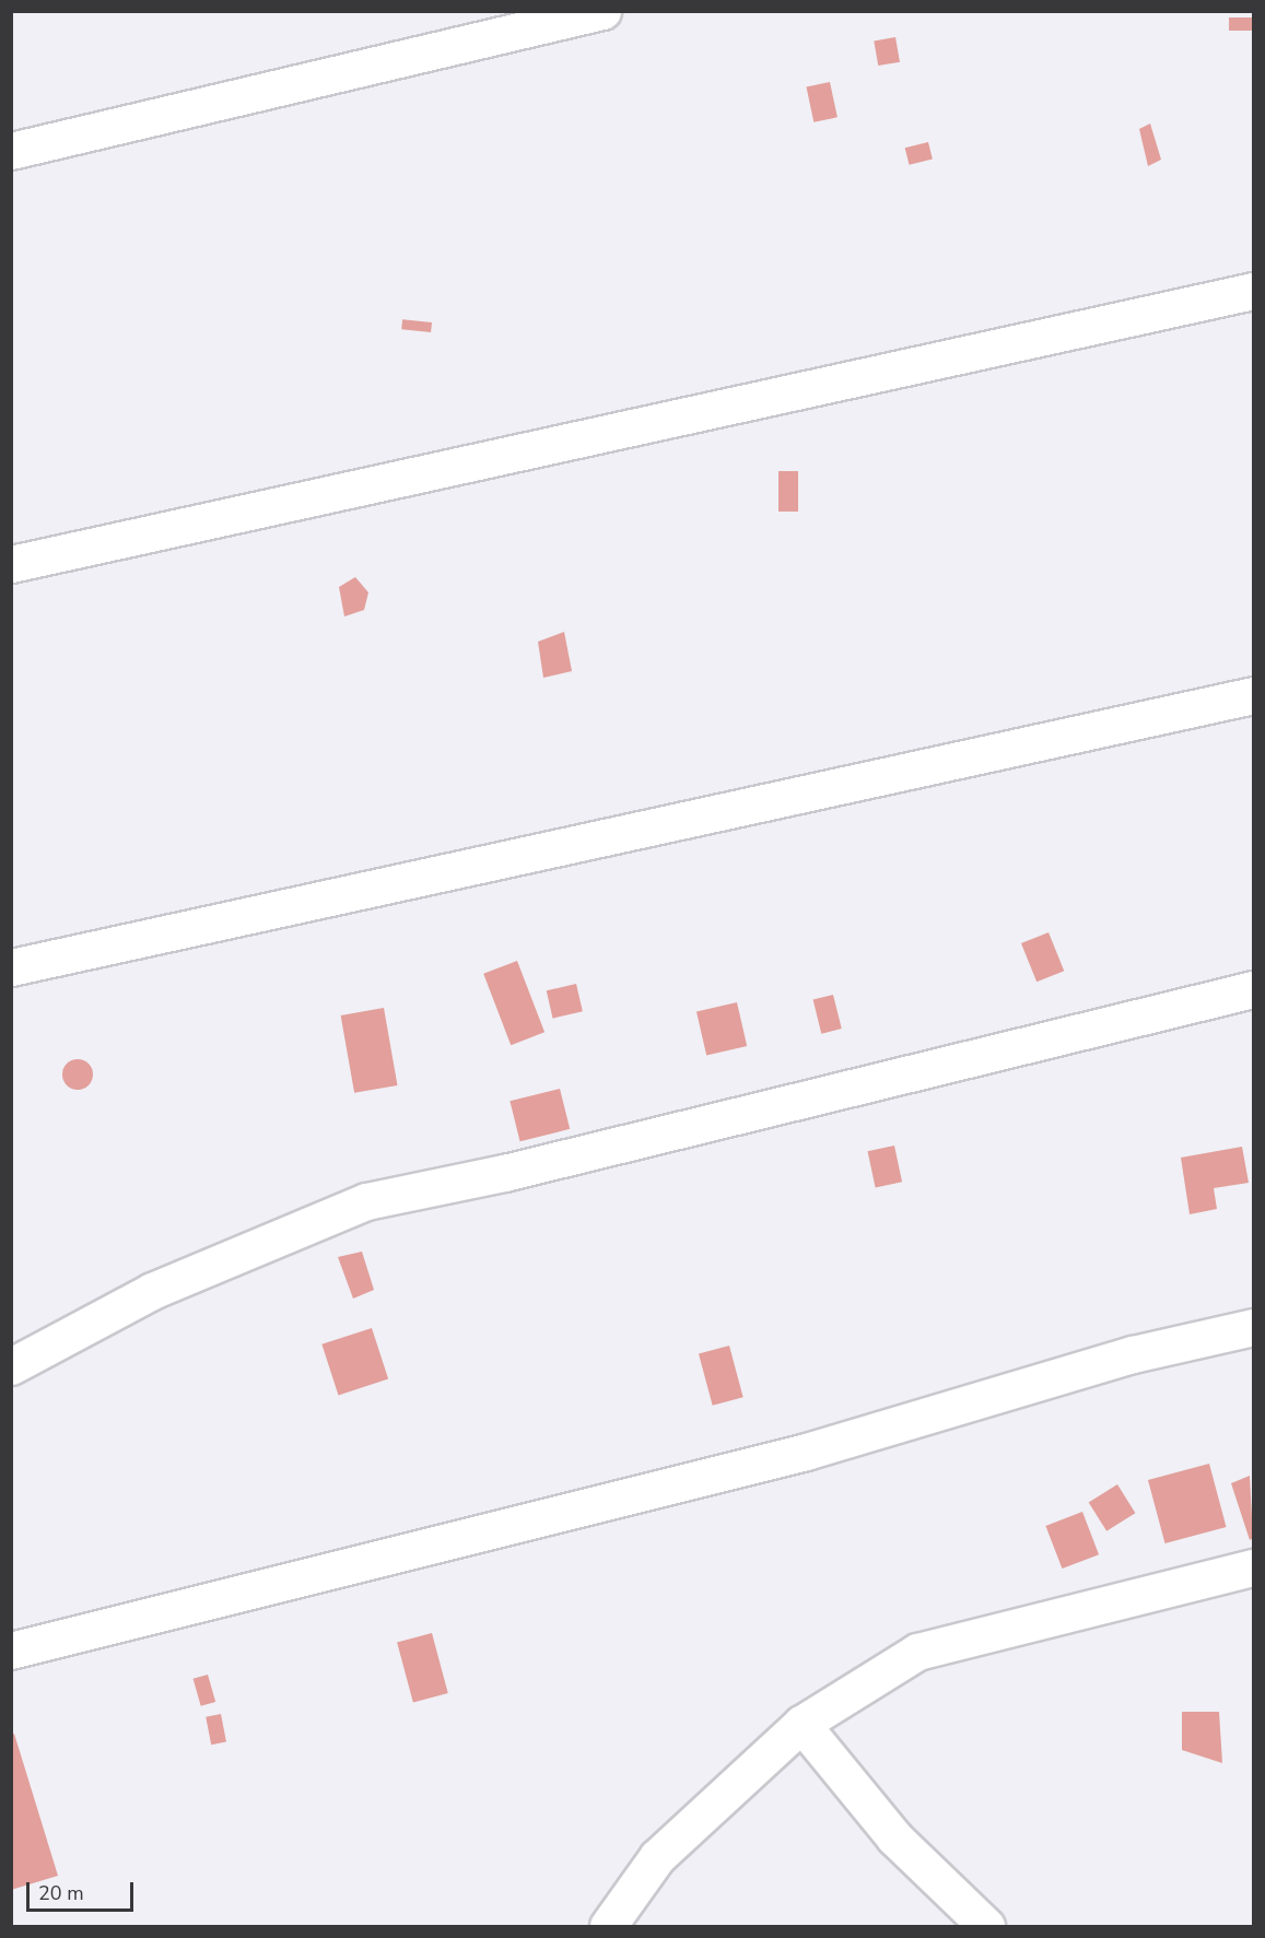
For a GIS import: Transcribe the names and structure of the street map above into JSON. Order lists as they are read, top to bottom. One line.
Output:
{"scale_bar":"20 m"}
